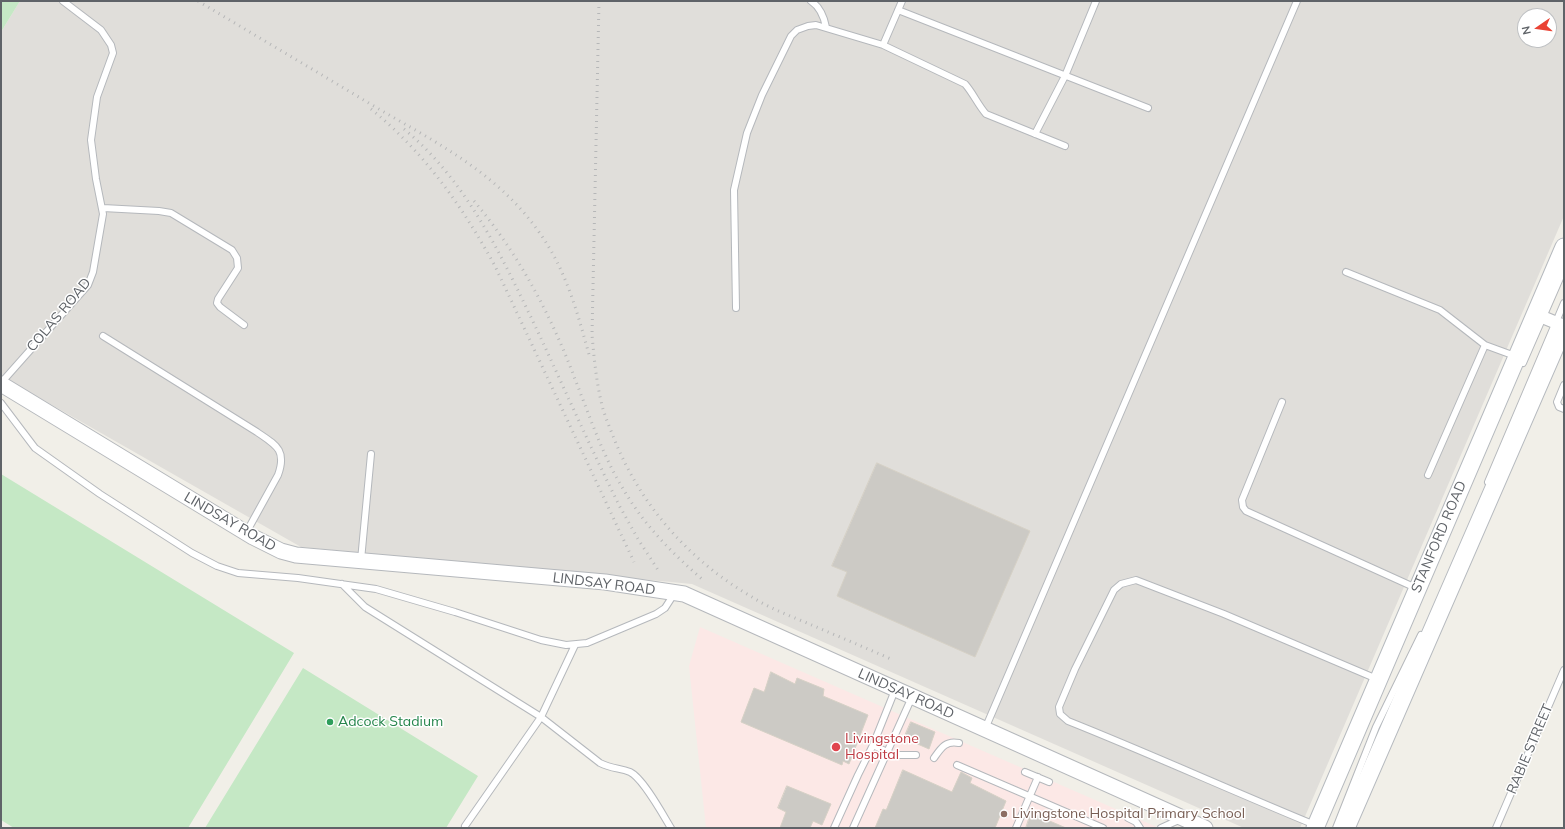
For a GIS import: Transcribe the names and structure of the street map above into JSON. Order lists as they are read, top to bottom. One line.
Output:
{"streets":{"main road":["STANFORD ROAD"],"street":["LINDSAY ROAD"],"lane":["COLAS ROAD","RABIE STREET"]},"crossings":[["COLAS ROAD","LINDSAY ROAD"]],"places":["Adcock Stadium","Livingstone Hospital","Livingstone Hospital Primary School"],"north":"left"}
